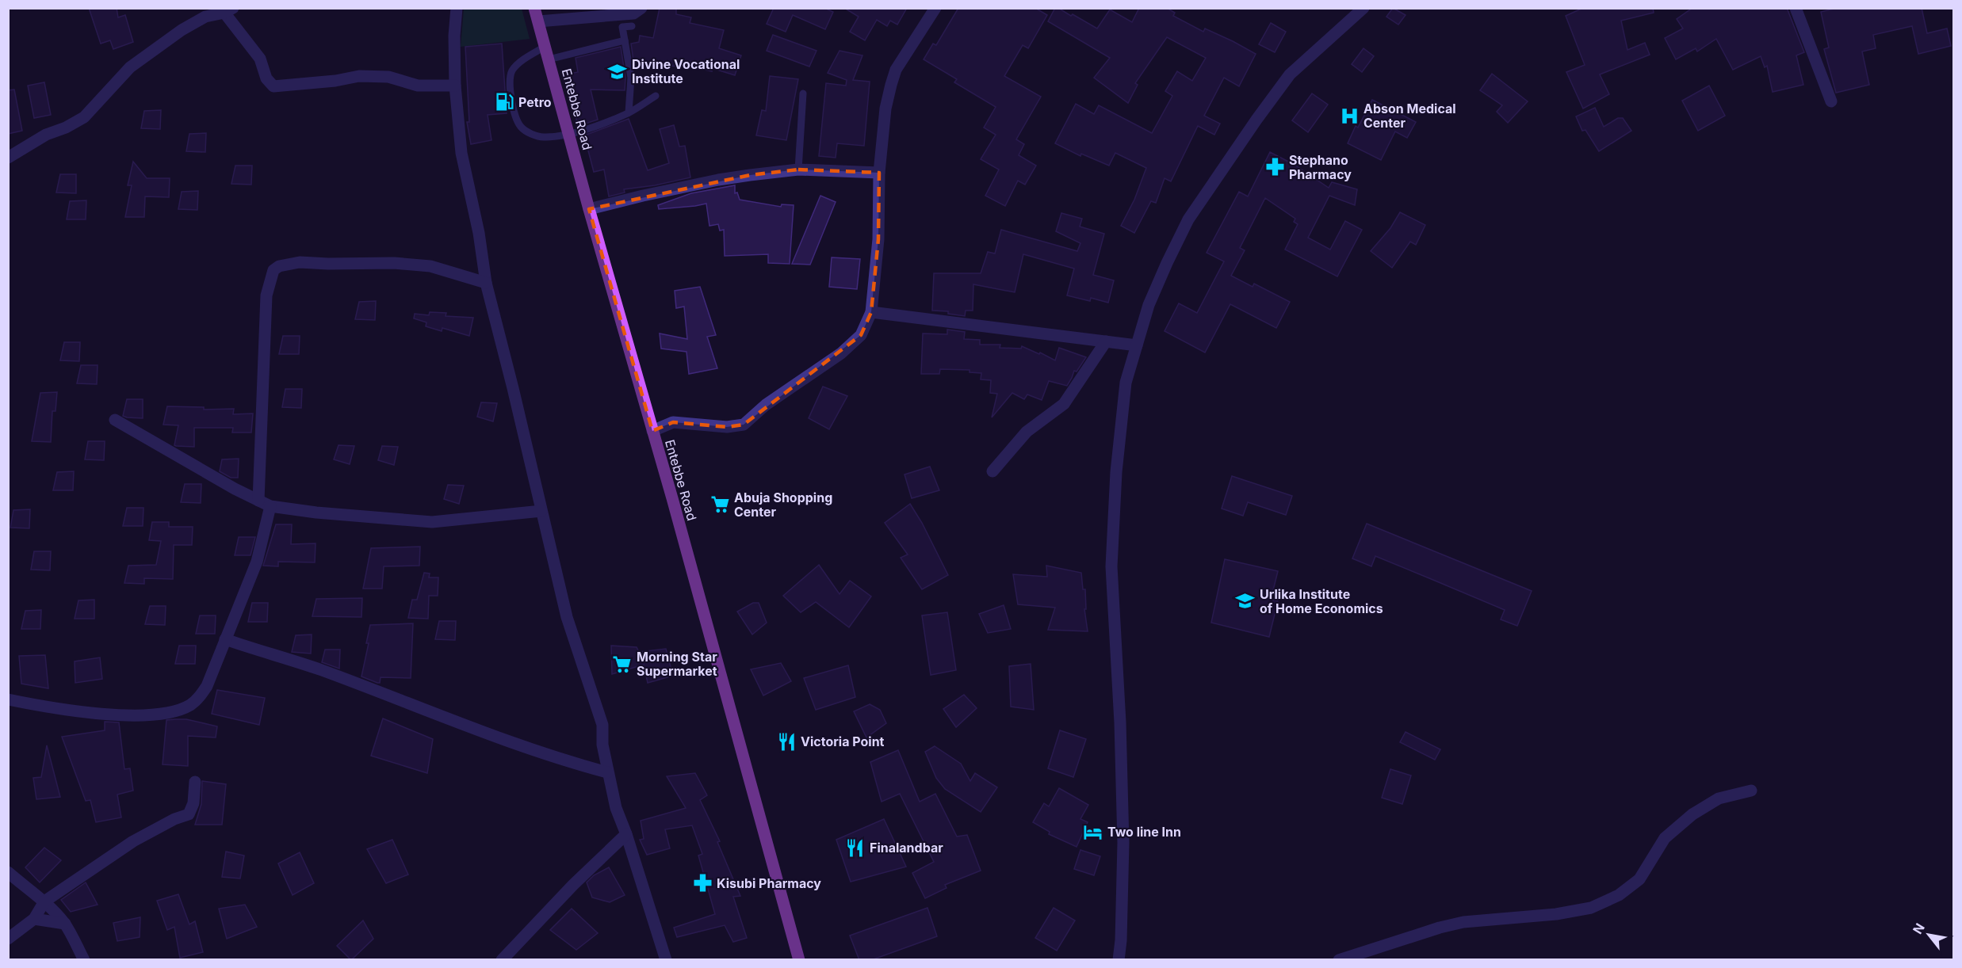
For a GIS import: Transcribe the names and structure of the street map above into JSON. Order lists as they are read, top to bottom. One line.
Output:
{"streets":{"main road":["Entebbe Road"]},"places":{"school or university":["Divine Vocational Institute","Urlika Institute of Home Economics"],"fuel station":["Petro"],"hospital":["Abson Medical Center"],"pharmacy":["Stephano Pharmacy","Kisubi Pharmacy"],"supermarket":["Abuja Shopping Center","Morning Star Supermarket"],"restaurant":["Victoria Point","Finalandbar"],"hotel":["Two line Inn"]},"north":"top left"}
